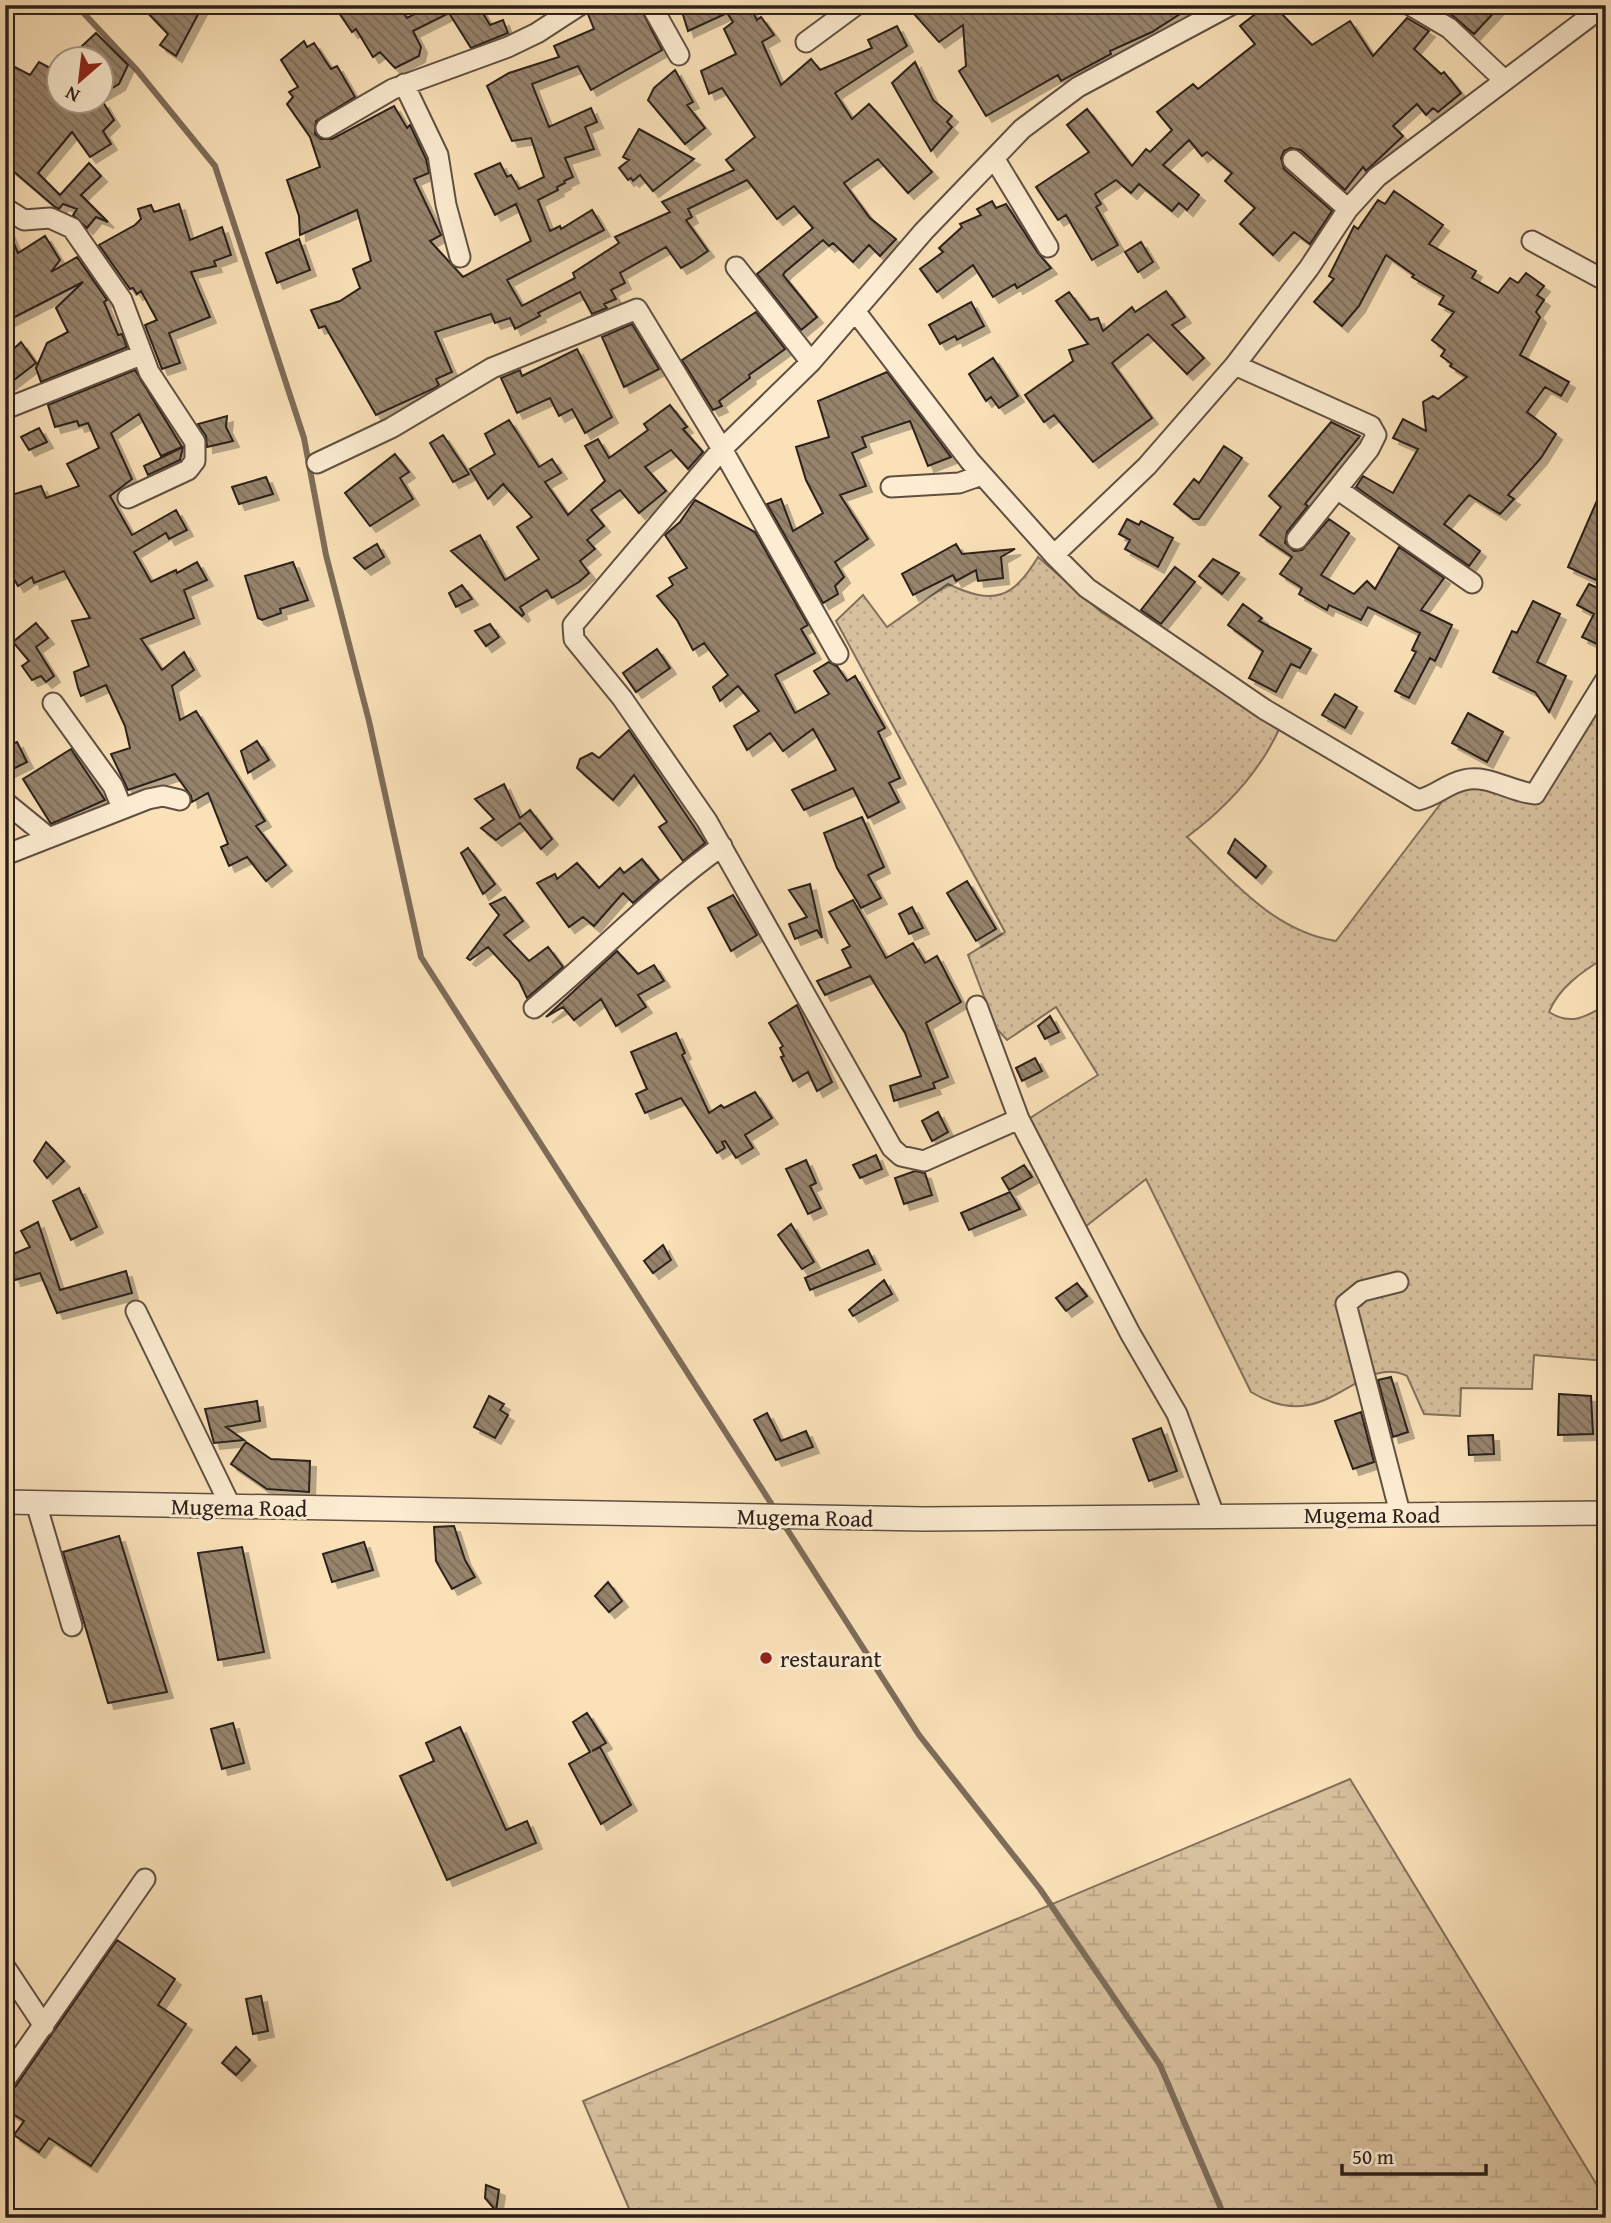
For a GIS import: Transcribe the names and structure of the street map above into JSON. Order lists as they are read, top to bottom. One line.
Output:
{"streets":{"street":["Mugema Road"]},"places":["restaurant"],"scale_bar":"50 m","north":"bottom left"}
